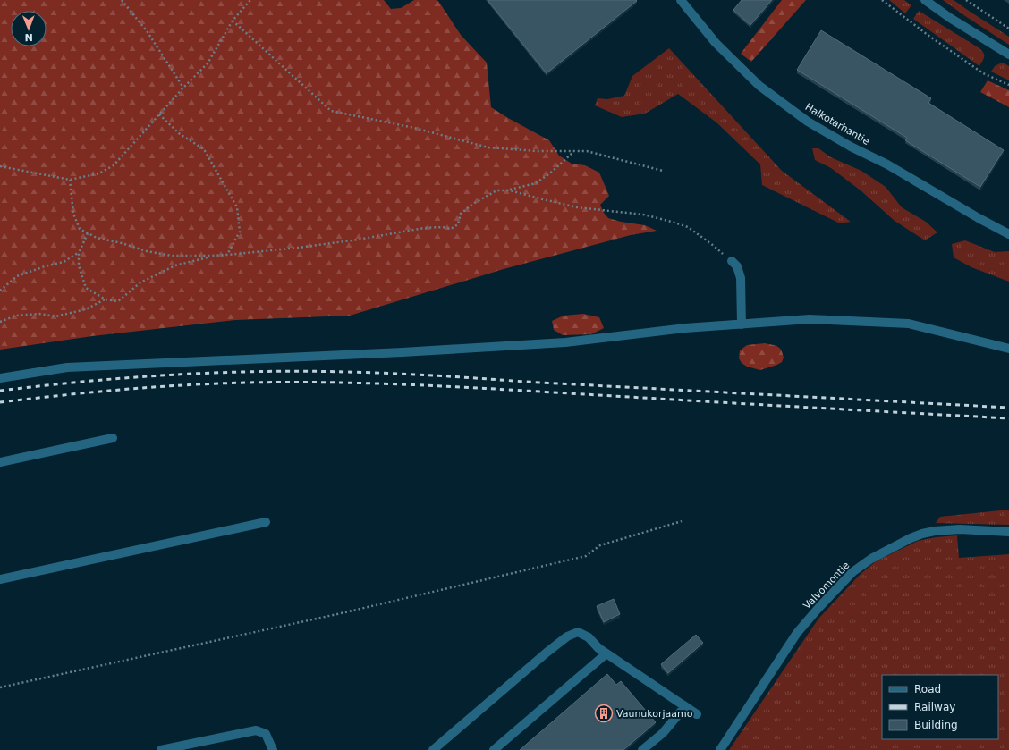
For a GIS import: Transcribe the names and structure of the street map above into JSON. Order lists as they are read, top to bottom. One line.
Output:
{"streets":{"street":["Halkotarhantie","Valvomontie"]},"places":{"building":["Vaunukorjaamo"]},"legend":["Road","Railway","Building"],"north":"bottom"}
